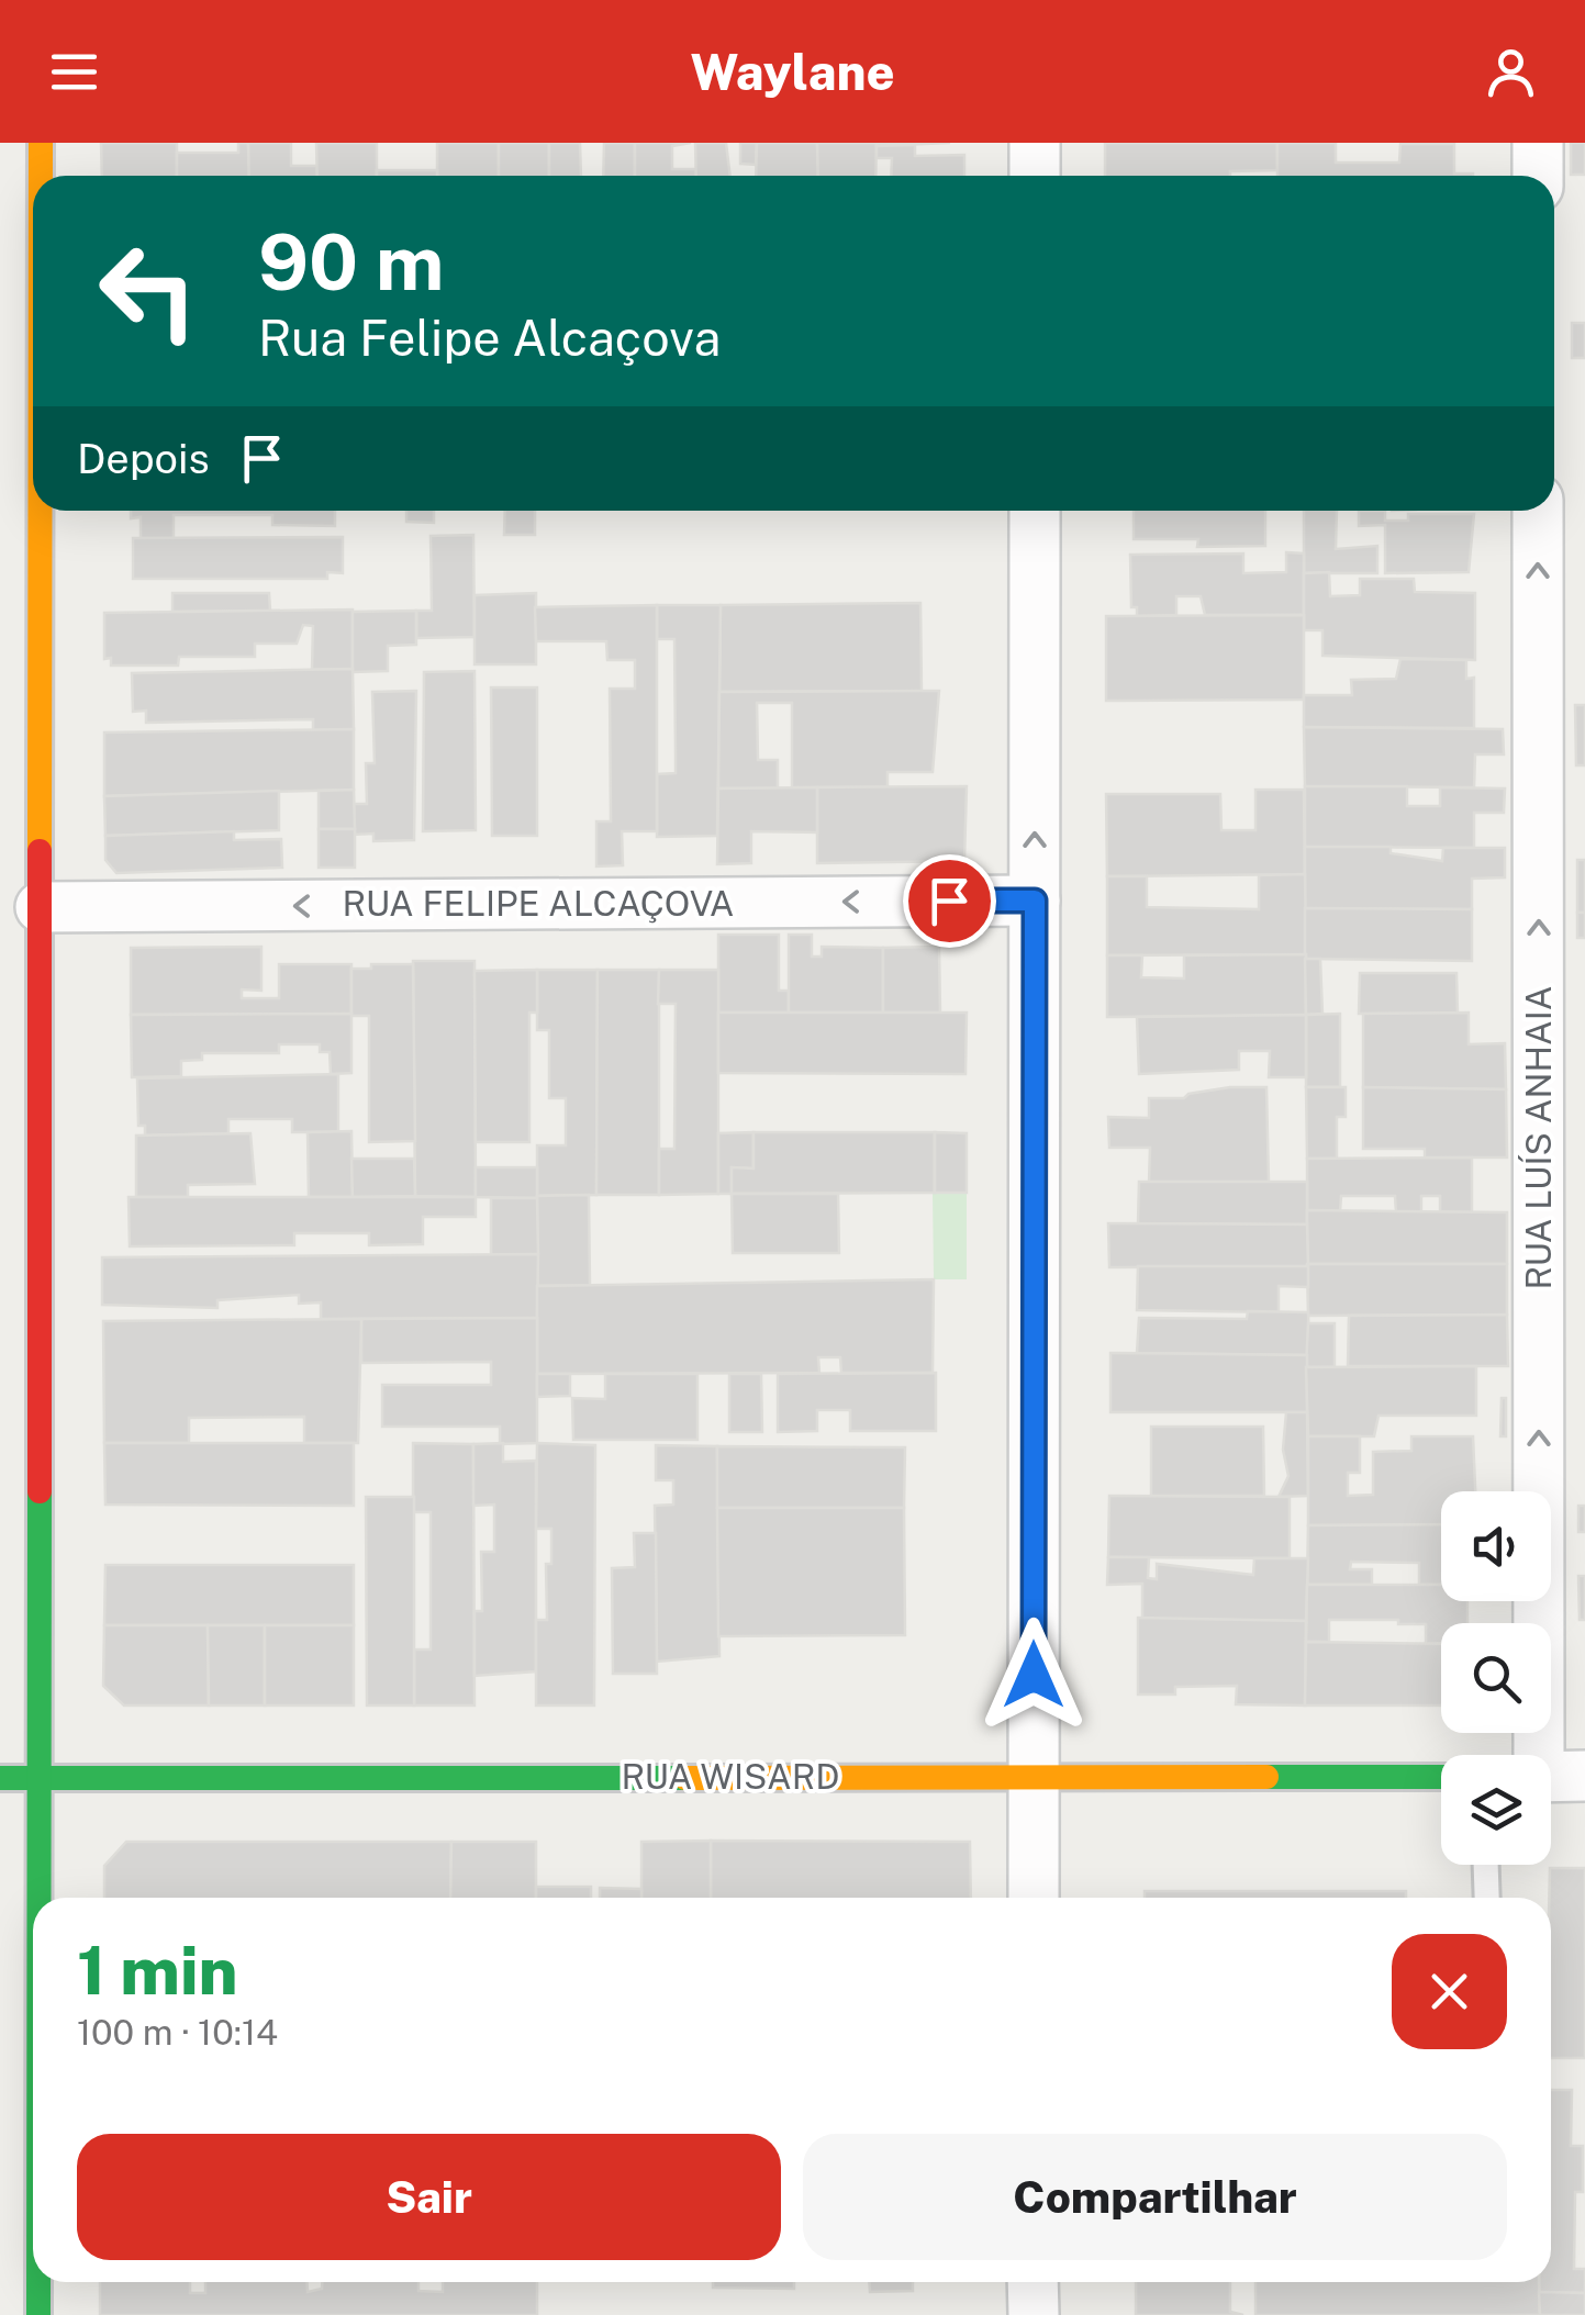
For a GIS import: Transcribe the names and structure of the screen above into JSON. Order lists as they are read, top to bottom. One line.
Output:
{"streets":{"street":["RUA FELIPE ALCAÇOVA","RUA LUÍS ANHAIA","RUA WISARD"]},"one_way":["RUA FELIPE ALCAÇOVA","RUA LUÍS ANHAIA"],"page":{"header":"Waylane","turn":["90 m","Rua Felipe Alcaçova"],"then":"Depois","heading":["1 min","100 m · 10:14"],"buttons":["Sair","Compartilhar"]}}
